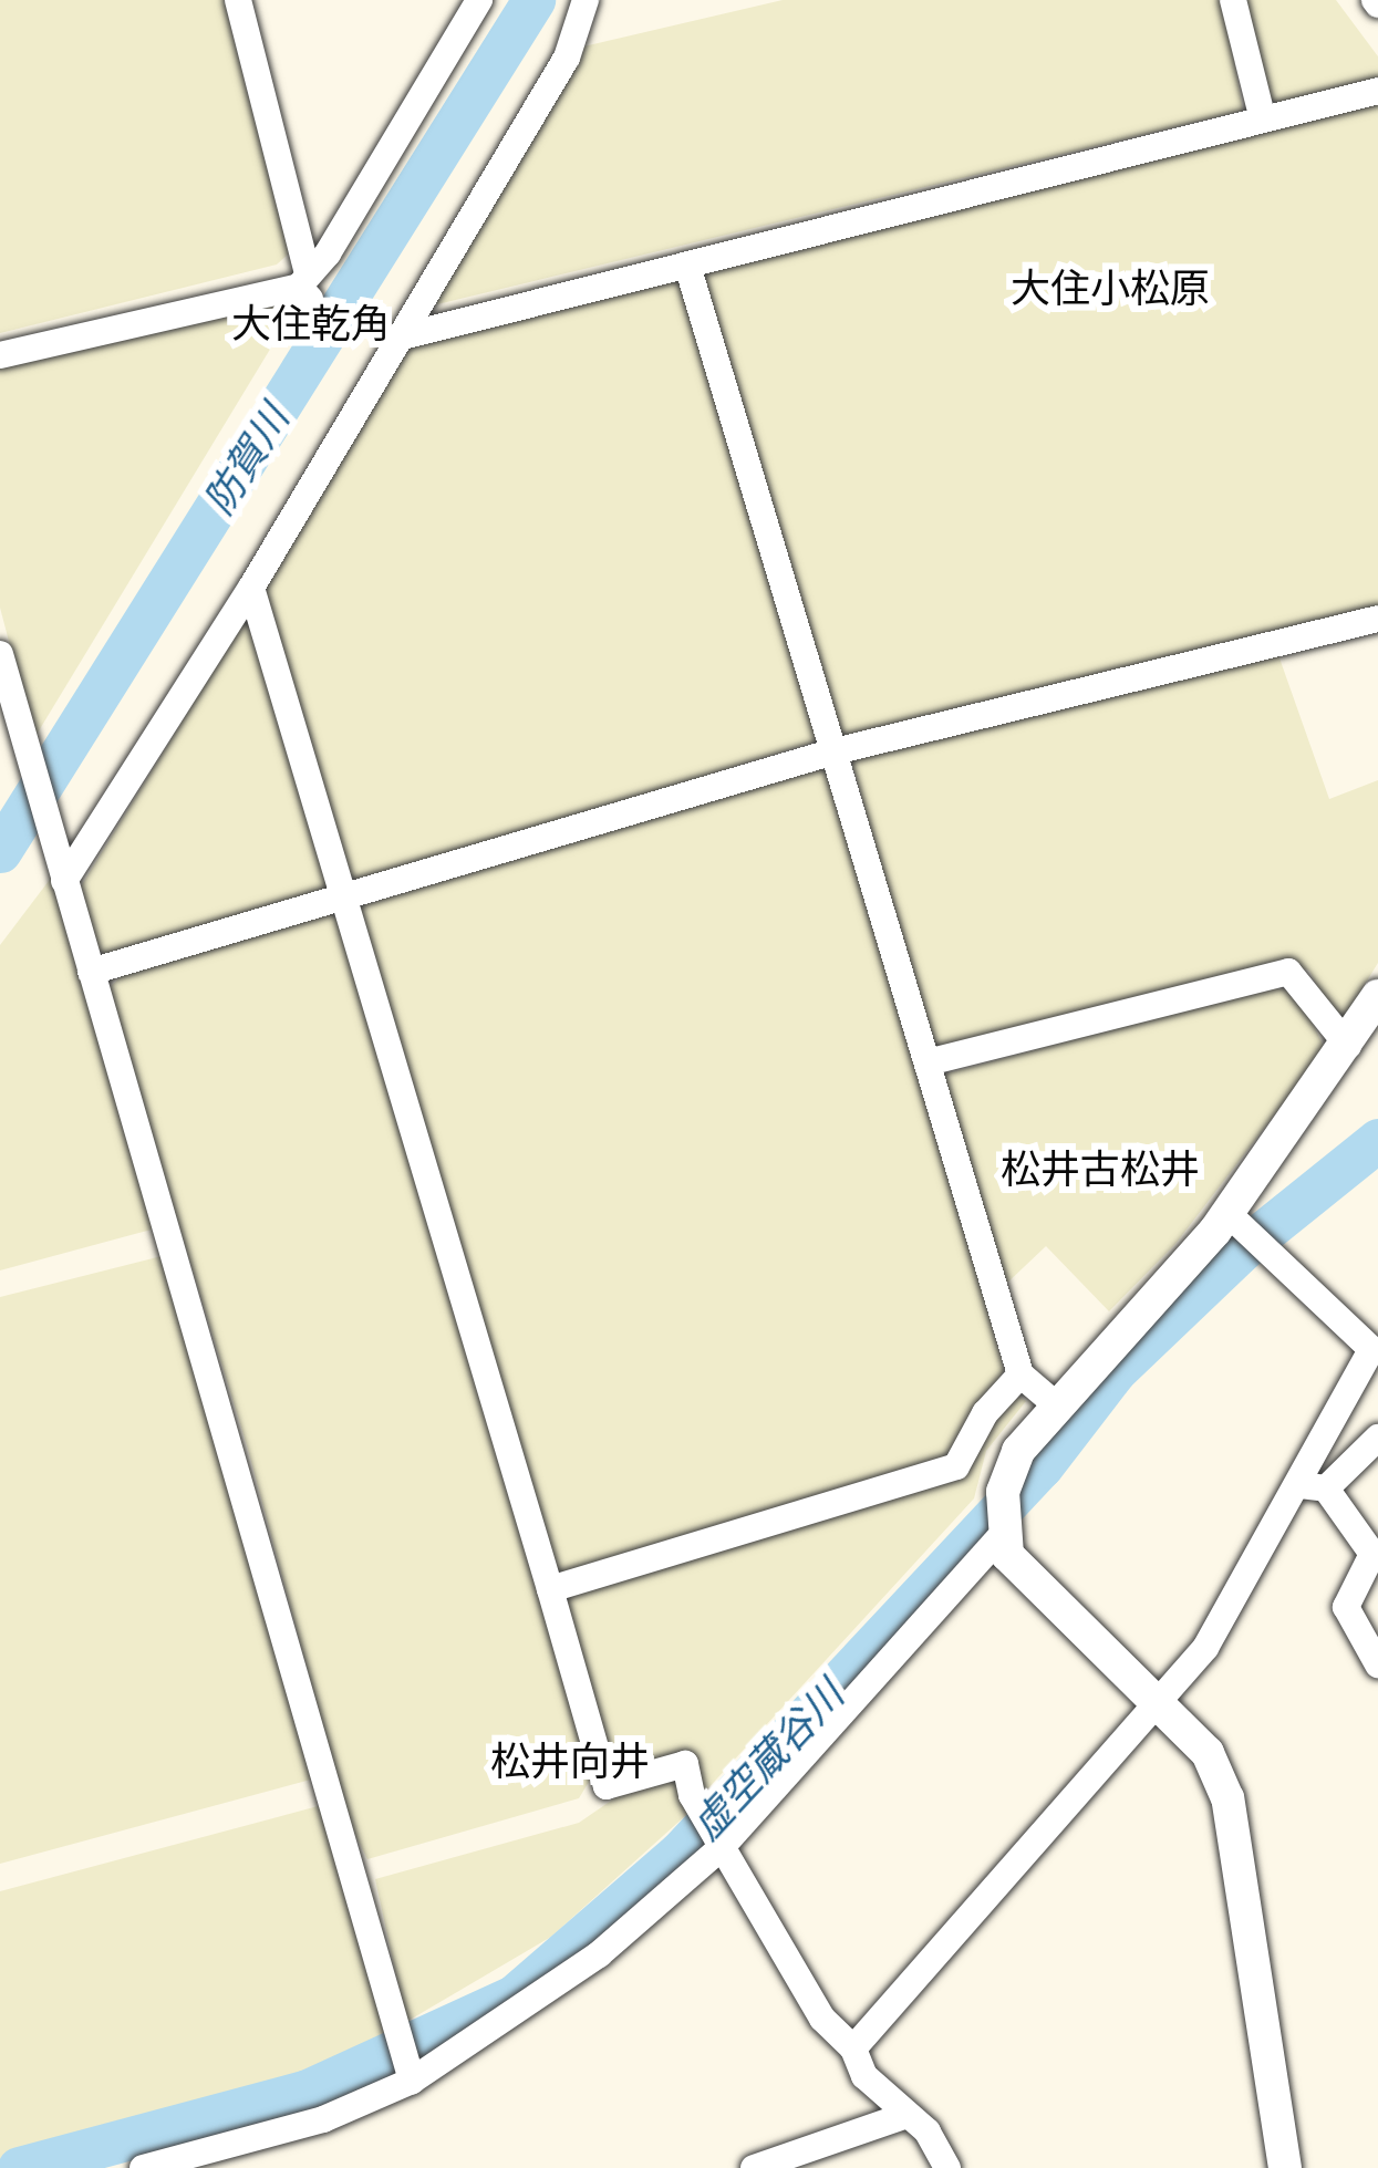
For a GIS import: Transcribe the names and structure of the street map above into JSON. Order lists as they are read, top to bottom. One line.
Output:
{"districts":["大住小松原","大住乾角","松井古松井","松井向井"],"water":["防賀川","虚空蔵谷川"]}
